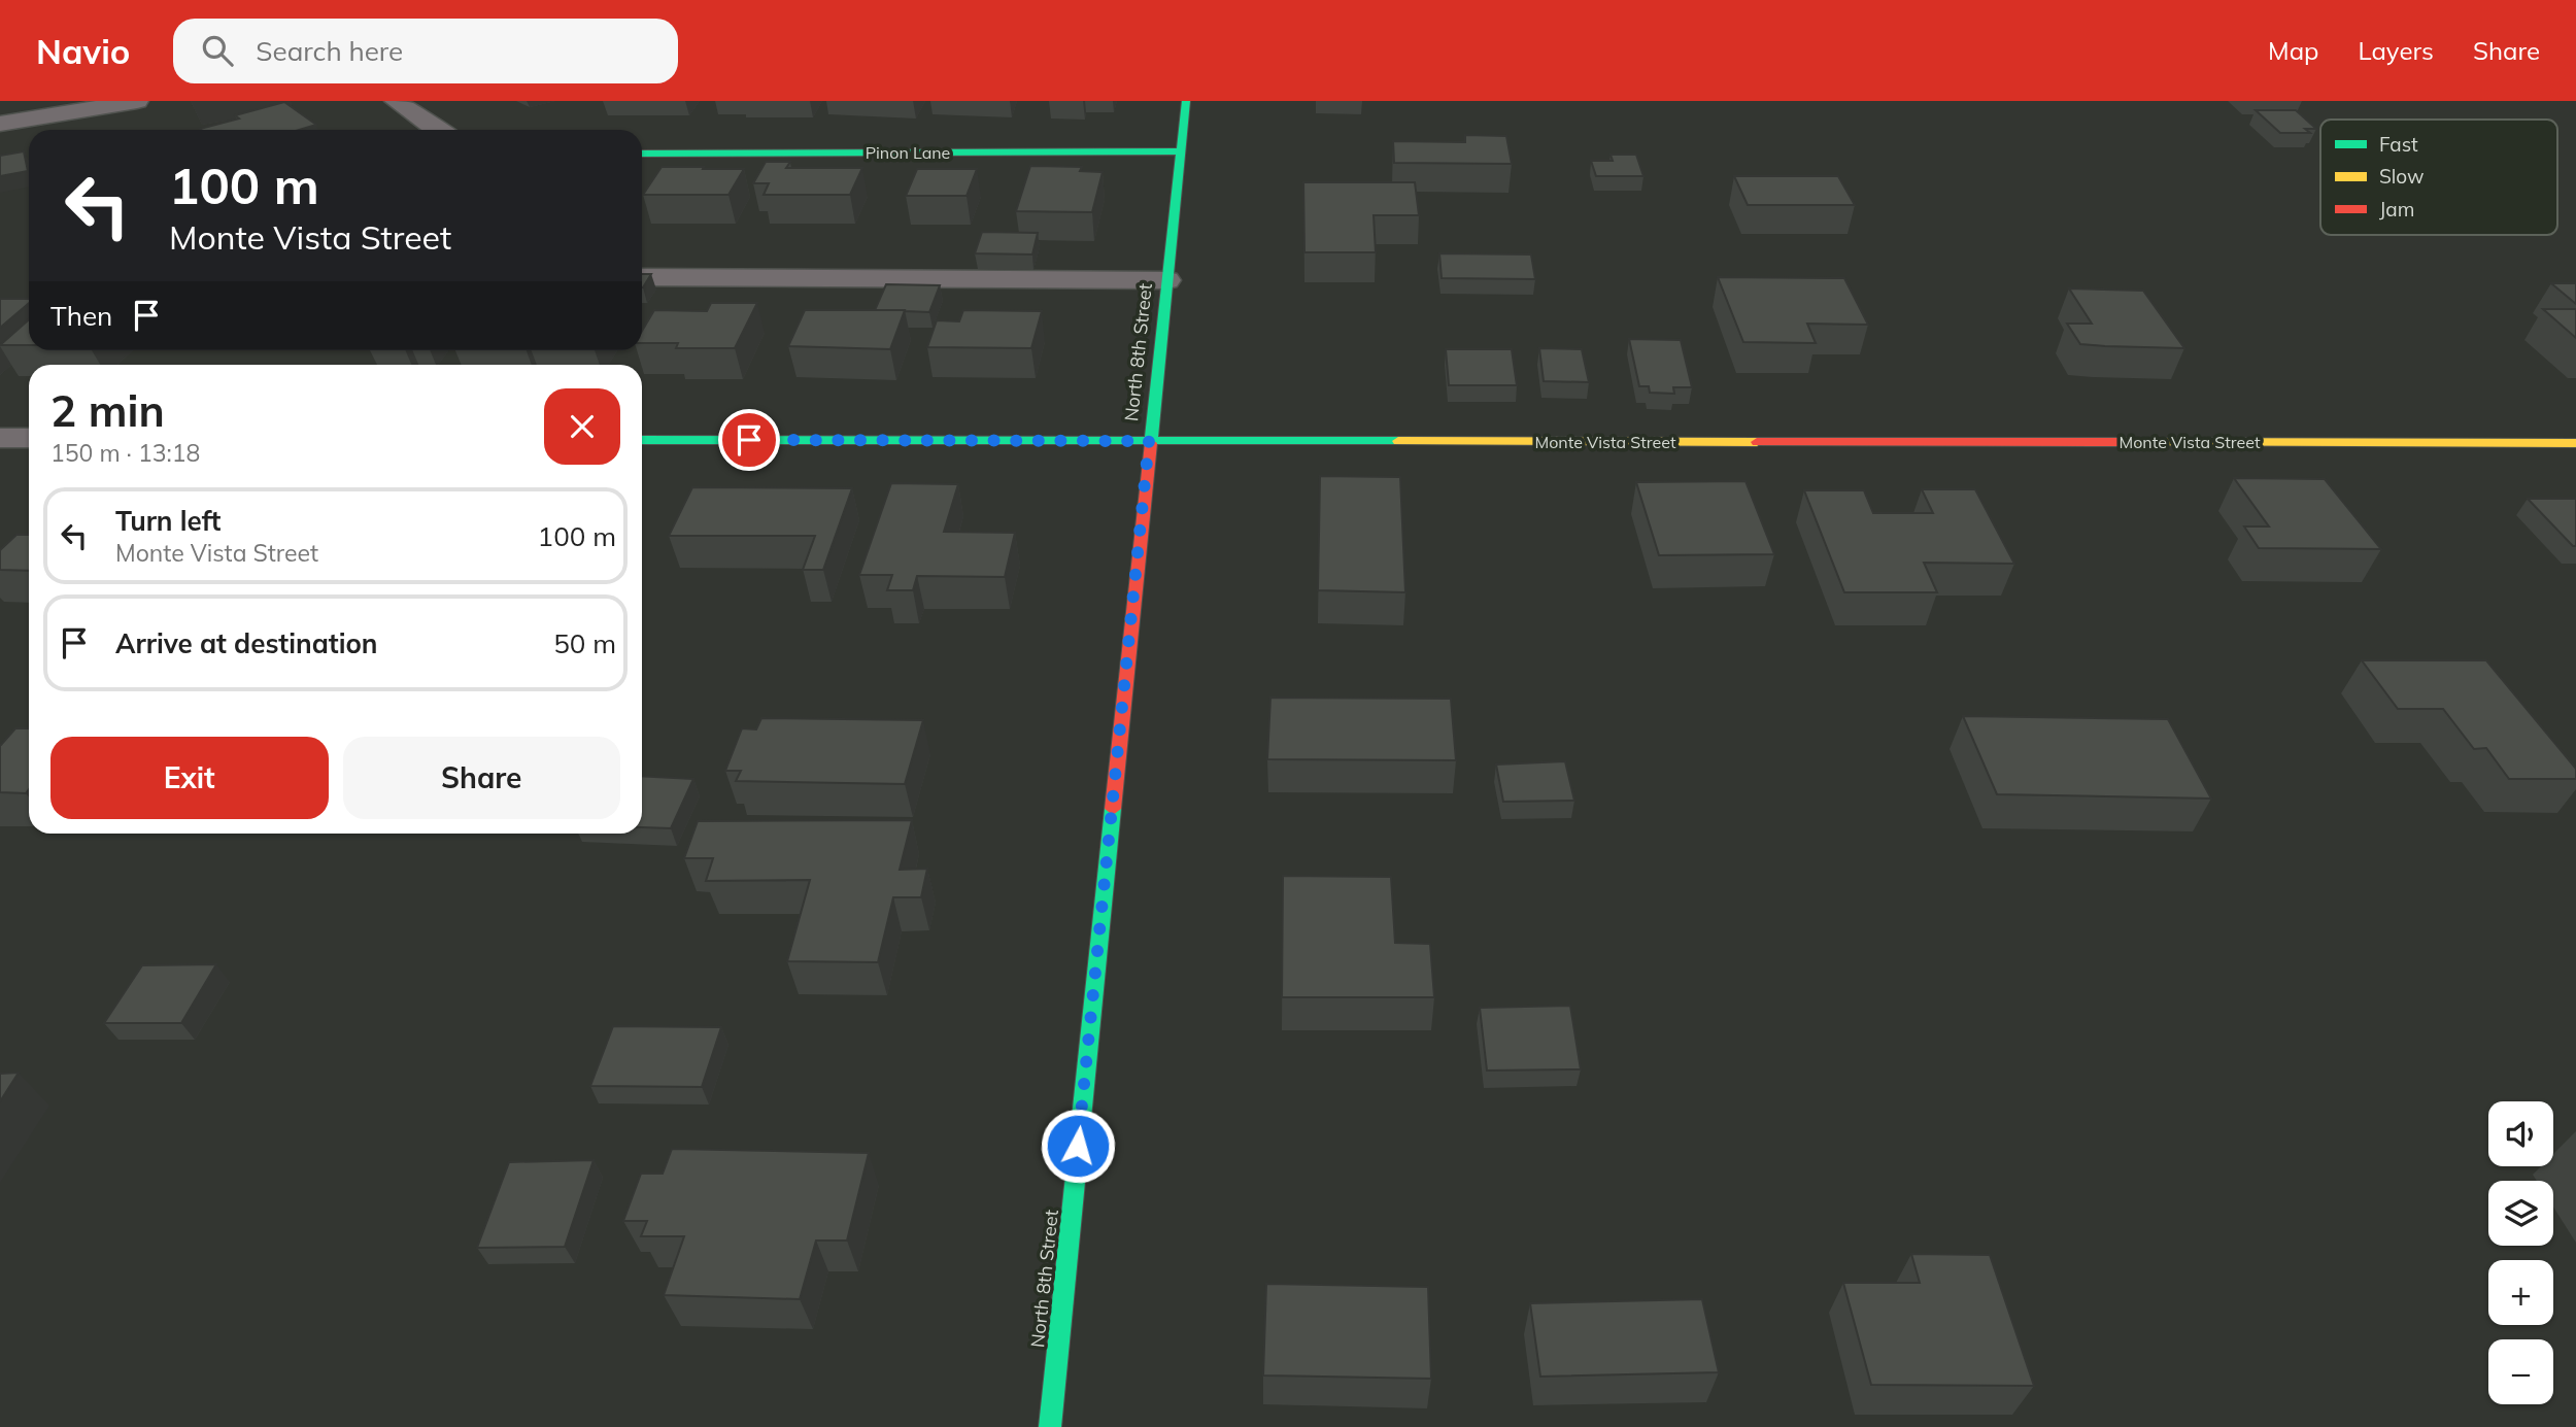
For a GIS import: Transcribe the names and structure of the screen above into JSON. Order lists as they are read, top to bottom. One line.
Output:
{"streets":{"street":["Pinon Lane","North 8th Street","Monte Vista Street"]},"crossings":[["Pinon Lane","North 8th Street"],["North 8th Street","Monte Vista Street"]],"legend":["Fast","Slow","Jam"],"page":{"header":"Navio","search":"Search here","nav":["Map","Layers","Share"],"turn":["100 m","Monte Vista Street"],"then":"Then","heading":["2 min","150 m · 13:18"],"list":[{"name":"Turn left","note":"Monte Vista Street","value":"100 m"},{"name":"Arrive at destination","value":"50 m"}],"buttons":["Exit","Share"],"map_buttons":["+","−"]}}
